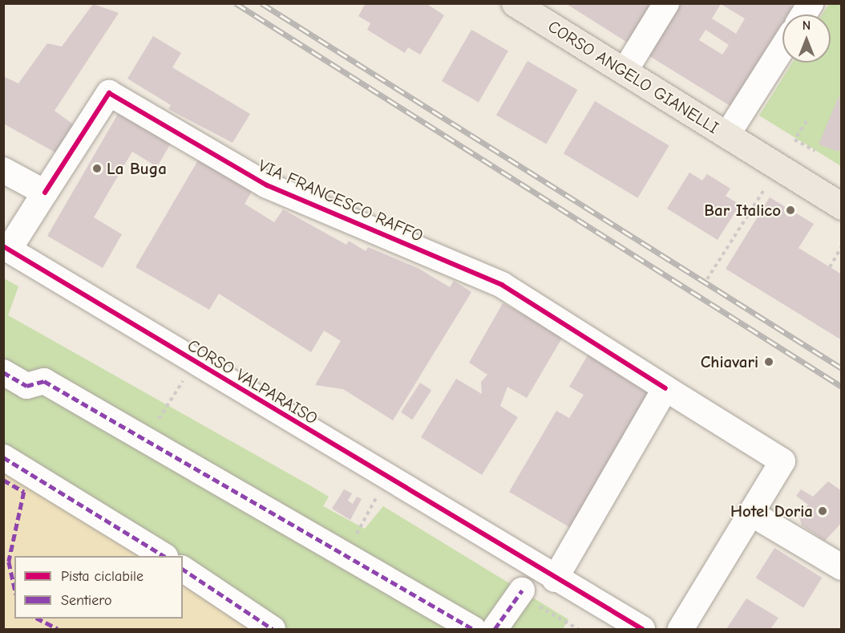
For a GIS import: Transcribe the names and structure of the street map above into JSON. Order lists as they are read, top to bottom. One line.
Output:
{"streets":{"main road":["CORSO ANGELO GIANELLI"],"street":["VIA FRANCESCO RAFFO","CORSO VALPARAISO"]},"places":["La Buga","Bar Italico","Chiavari","Hotel Doria"],"legend":["Pista ciclabile","Sentiero"],"north":"top"}
